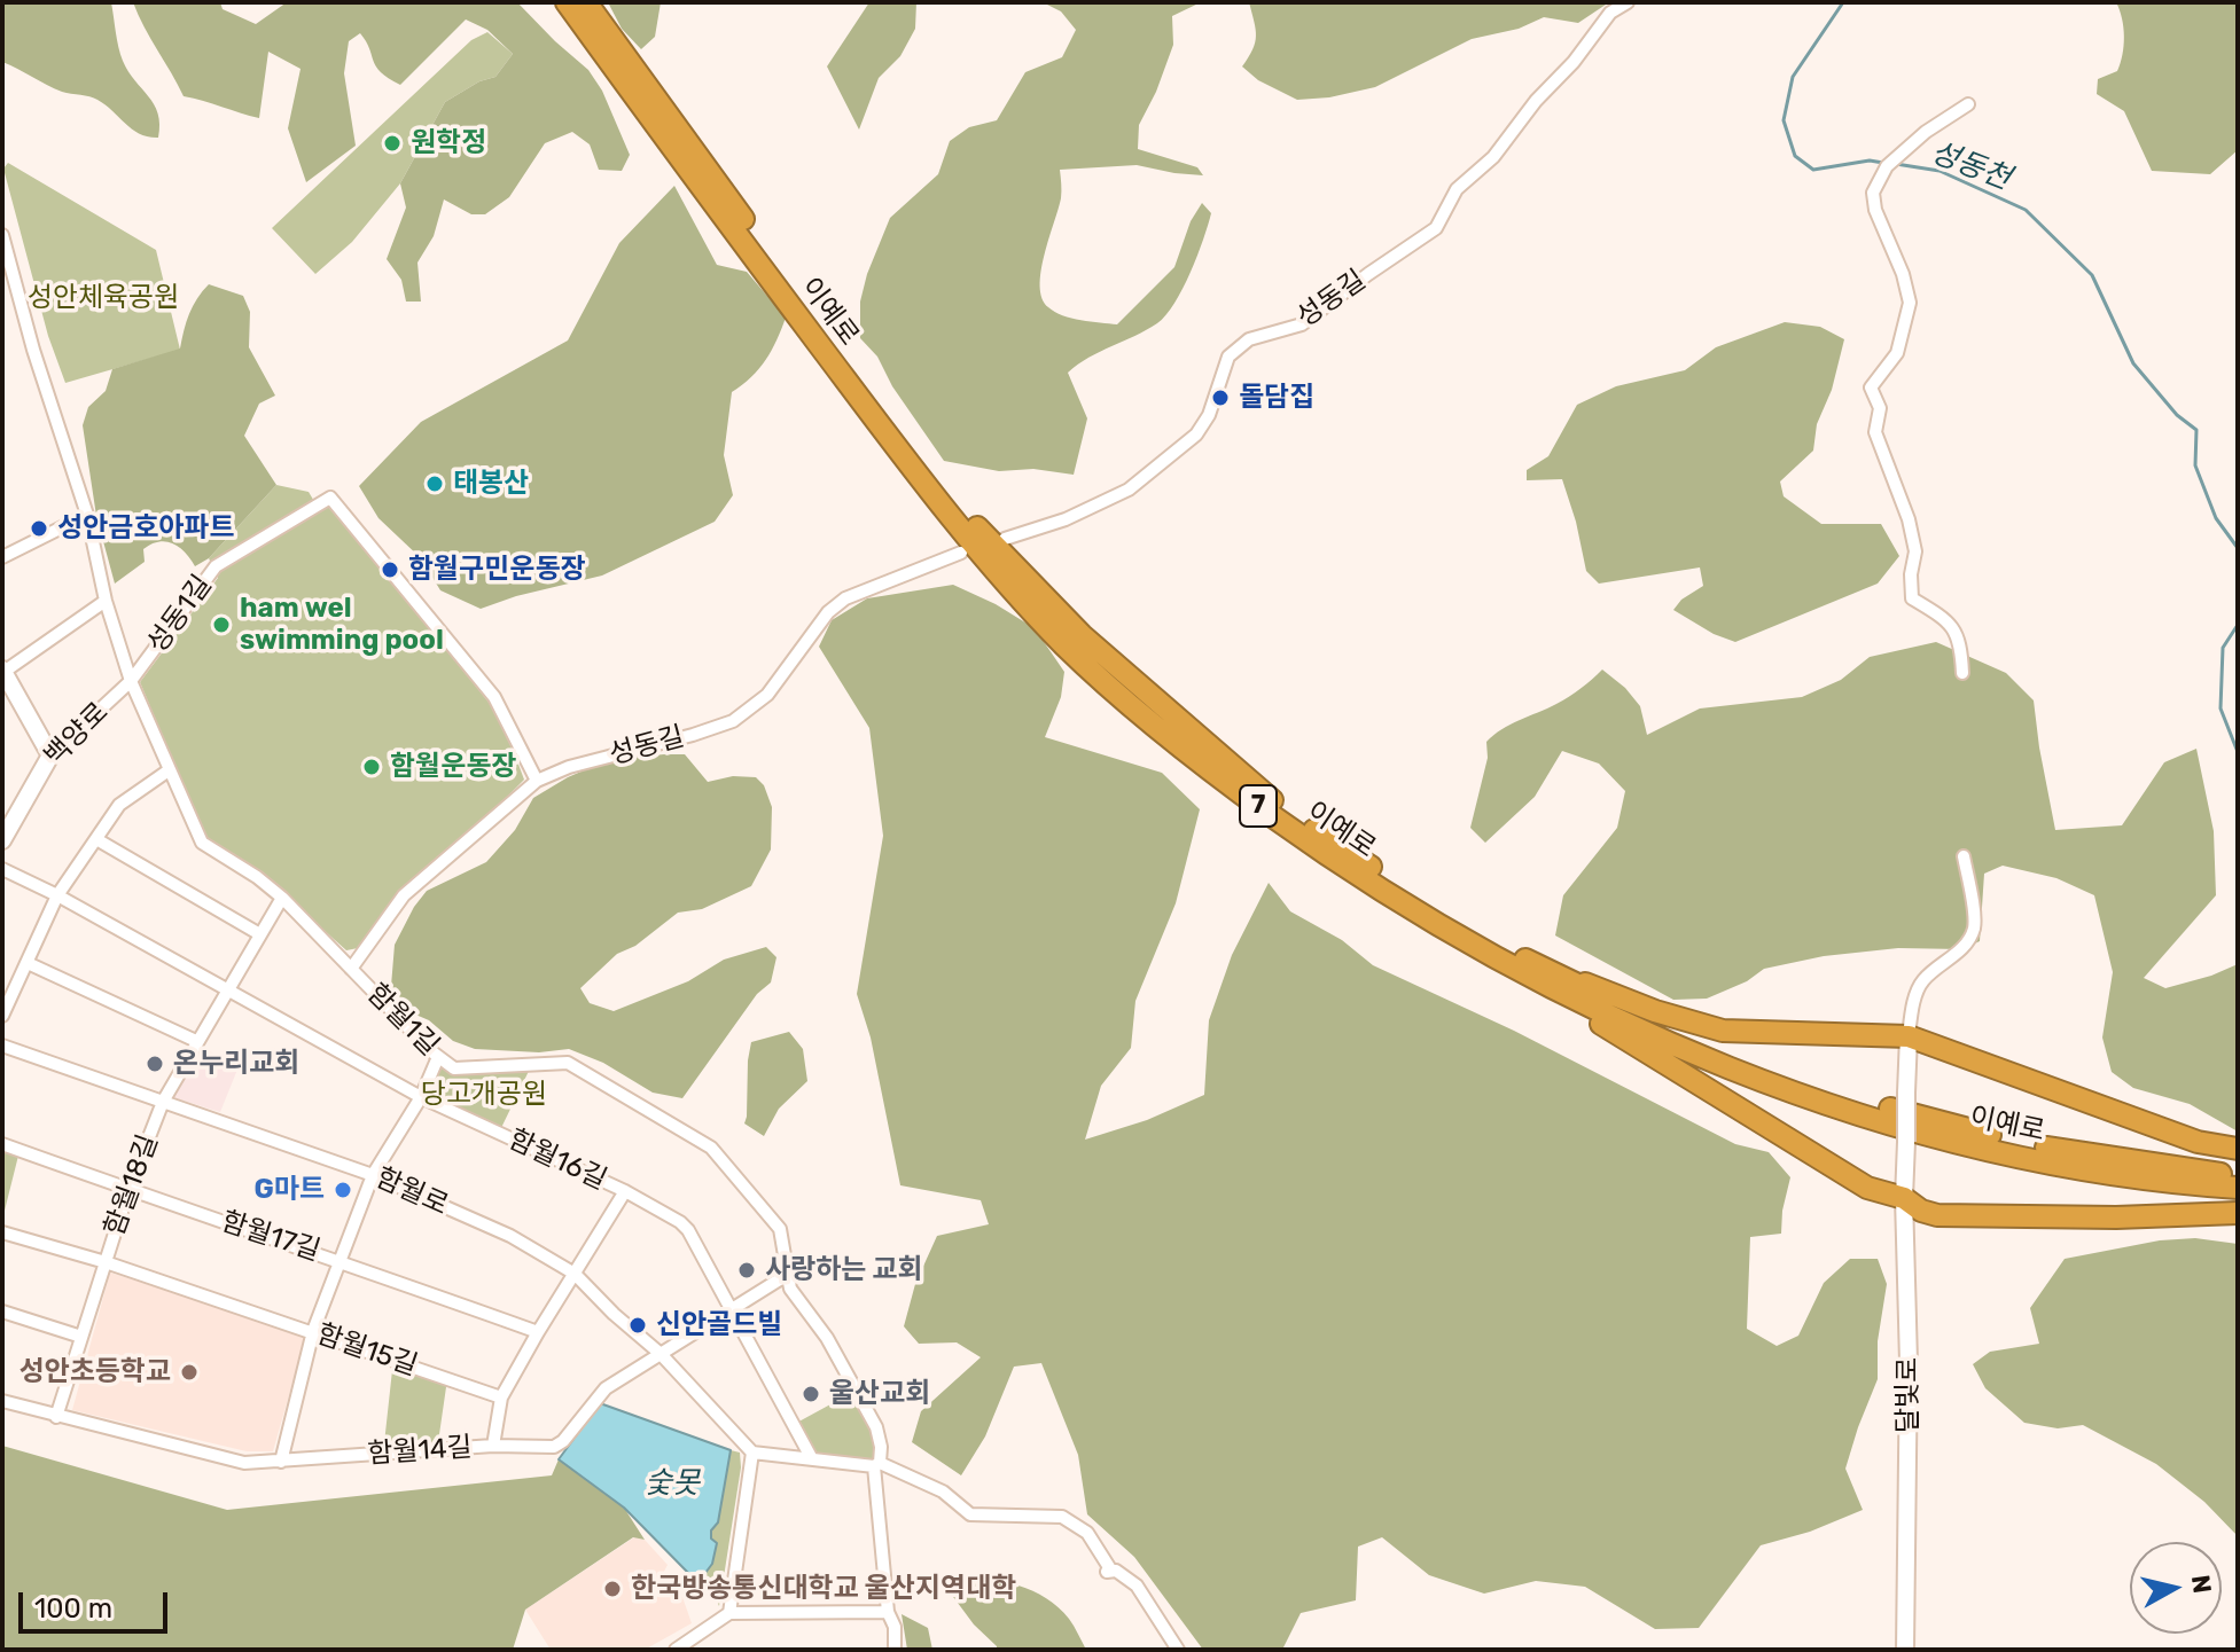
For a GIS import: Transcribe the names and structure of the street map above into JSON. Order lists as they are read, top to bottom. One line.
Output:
{"streets":{"highway":["이예로","7"],"main road":["백양로","달빛로"],"street":["성동길","성동1길","함월1길","함월16길","함월18길","함월로","함월17길","함월15길","함월14길"]},"crossings":[["성동길","성동1길"],["성동길","함월1길"],["성동1길","백양로"],["성동1길","함월1길"],["백양로","함월1길"],["함월1길","함월18길"],["함월1길","함월14길"],["함월16길","함월18길"],["함월16길","함월14길"],["함월18길","함월로"],["함월18길","함월17길"],["함월18길","함월15길"],["함월18길","함월14길"],["함월로","함월14길"]],"water":["성동천","숯못"],"parks":["성안체육공원","당고개공원"],"places":["원학정","돌담집","태봉산","성안금호아파트","함월구민운동장","ham wel swimming pool","함월운동장","온누리교회","G마트","사랑하는 교회","신안골드빌","성안초등학교","울산교회","한국방송통신대학교 울산지역대학"],"scale_bar":"100 m","north":"right"}
